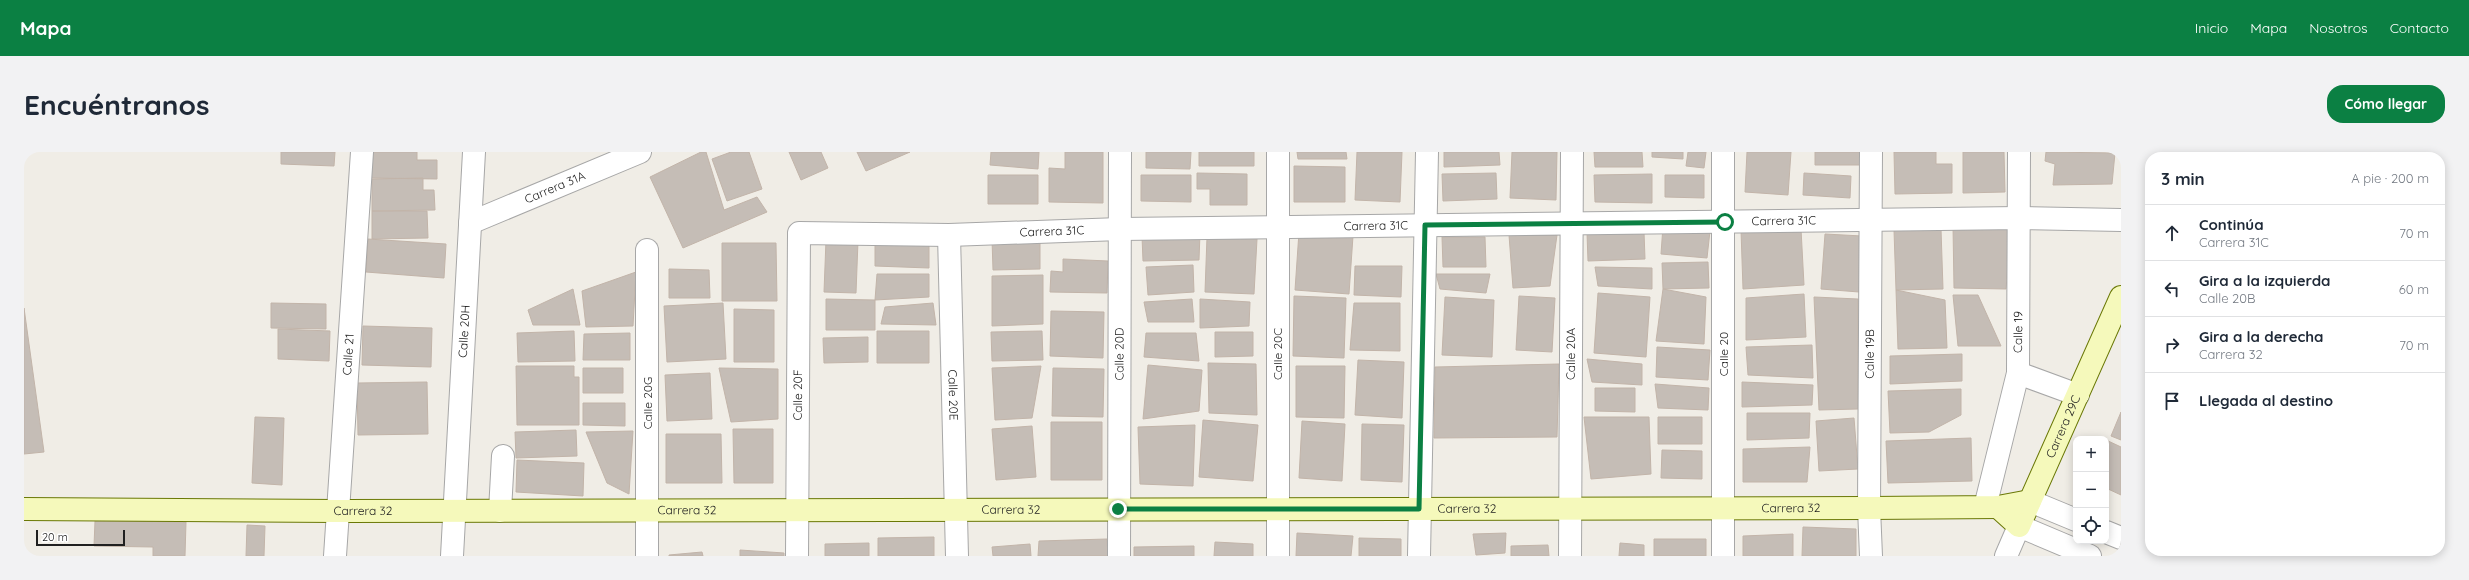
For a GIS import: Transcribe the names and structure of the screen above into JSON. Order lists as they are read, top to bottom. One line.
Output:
{"streets":{"street":["Carrera 31A","Carrera 31C","Calle 20H","Calle 19","Calle 21","Calle 20D","Calle 20C","Calle 20A","Calle 20","Calle 19B","Calle 20F","Calle 20E","Calle 20G","Carrera 29C","Carrera 32"]},"crossings":[["Carrera 31A","Calle 20H"],["Carrera 31C","Calle 19"],["Carrera 31C","Calle 20D"],["Carrera 31C","Calle 20C"],["Carrera 31C","Calle 20A"],["Carrera 31C","Calle 20"],["Carrera 31C","Calle 19B"],["Carrera 31C","Calle 20F"],["Carrera 31C","Calle 20E"],["Calle 20H","Carrera 32"],["Calle 19","Carrera 32"],["Calle 21","Carrera 32"],["Calle 20D","Carrera 32"],["Calle 20C","Carrera 32"],["Calle 20A","Carrera 32"],["Calle 20","Carrera 32"],["Calle 19B","Carrera 32"],["Calle 20F","Carrera 32"],["Calle 20E","Carrera 32"],["Calle 20G","Carrera 32"],["Carrera 29C","Carrera 32"]],"scale_bar":"20 m","page":{"header":"Mapa","nav":["Inicio","Mapa","Nosotros","Contacto"],"buttons":"Cómo llegar","title":"Encuéntranos","heading":["3 min","A pie · 200 m"],"list":[["Continúa","Carrera 31C","70 m"],["Gira a la izquierda","Calle 20B","60 m"],["Gira a la derecha","Carrera 32","70 m"],"Llegada al destino"],"map_buttons":["+","−"],"scale":"20 m"}}
